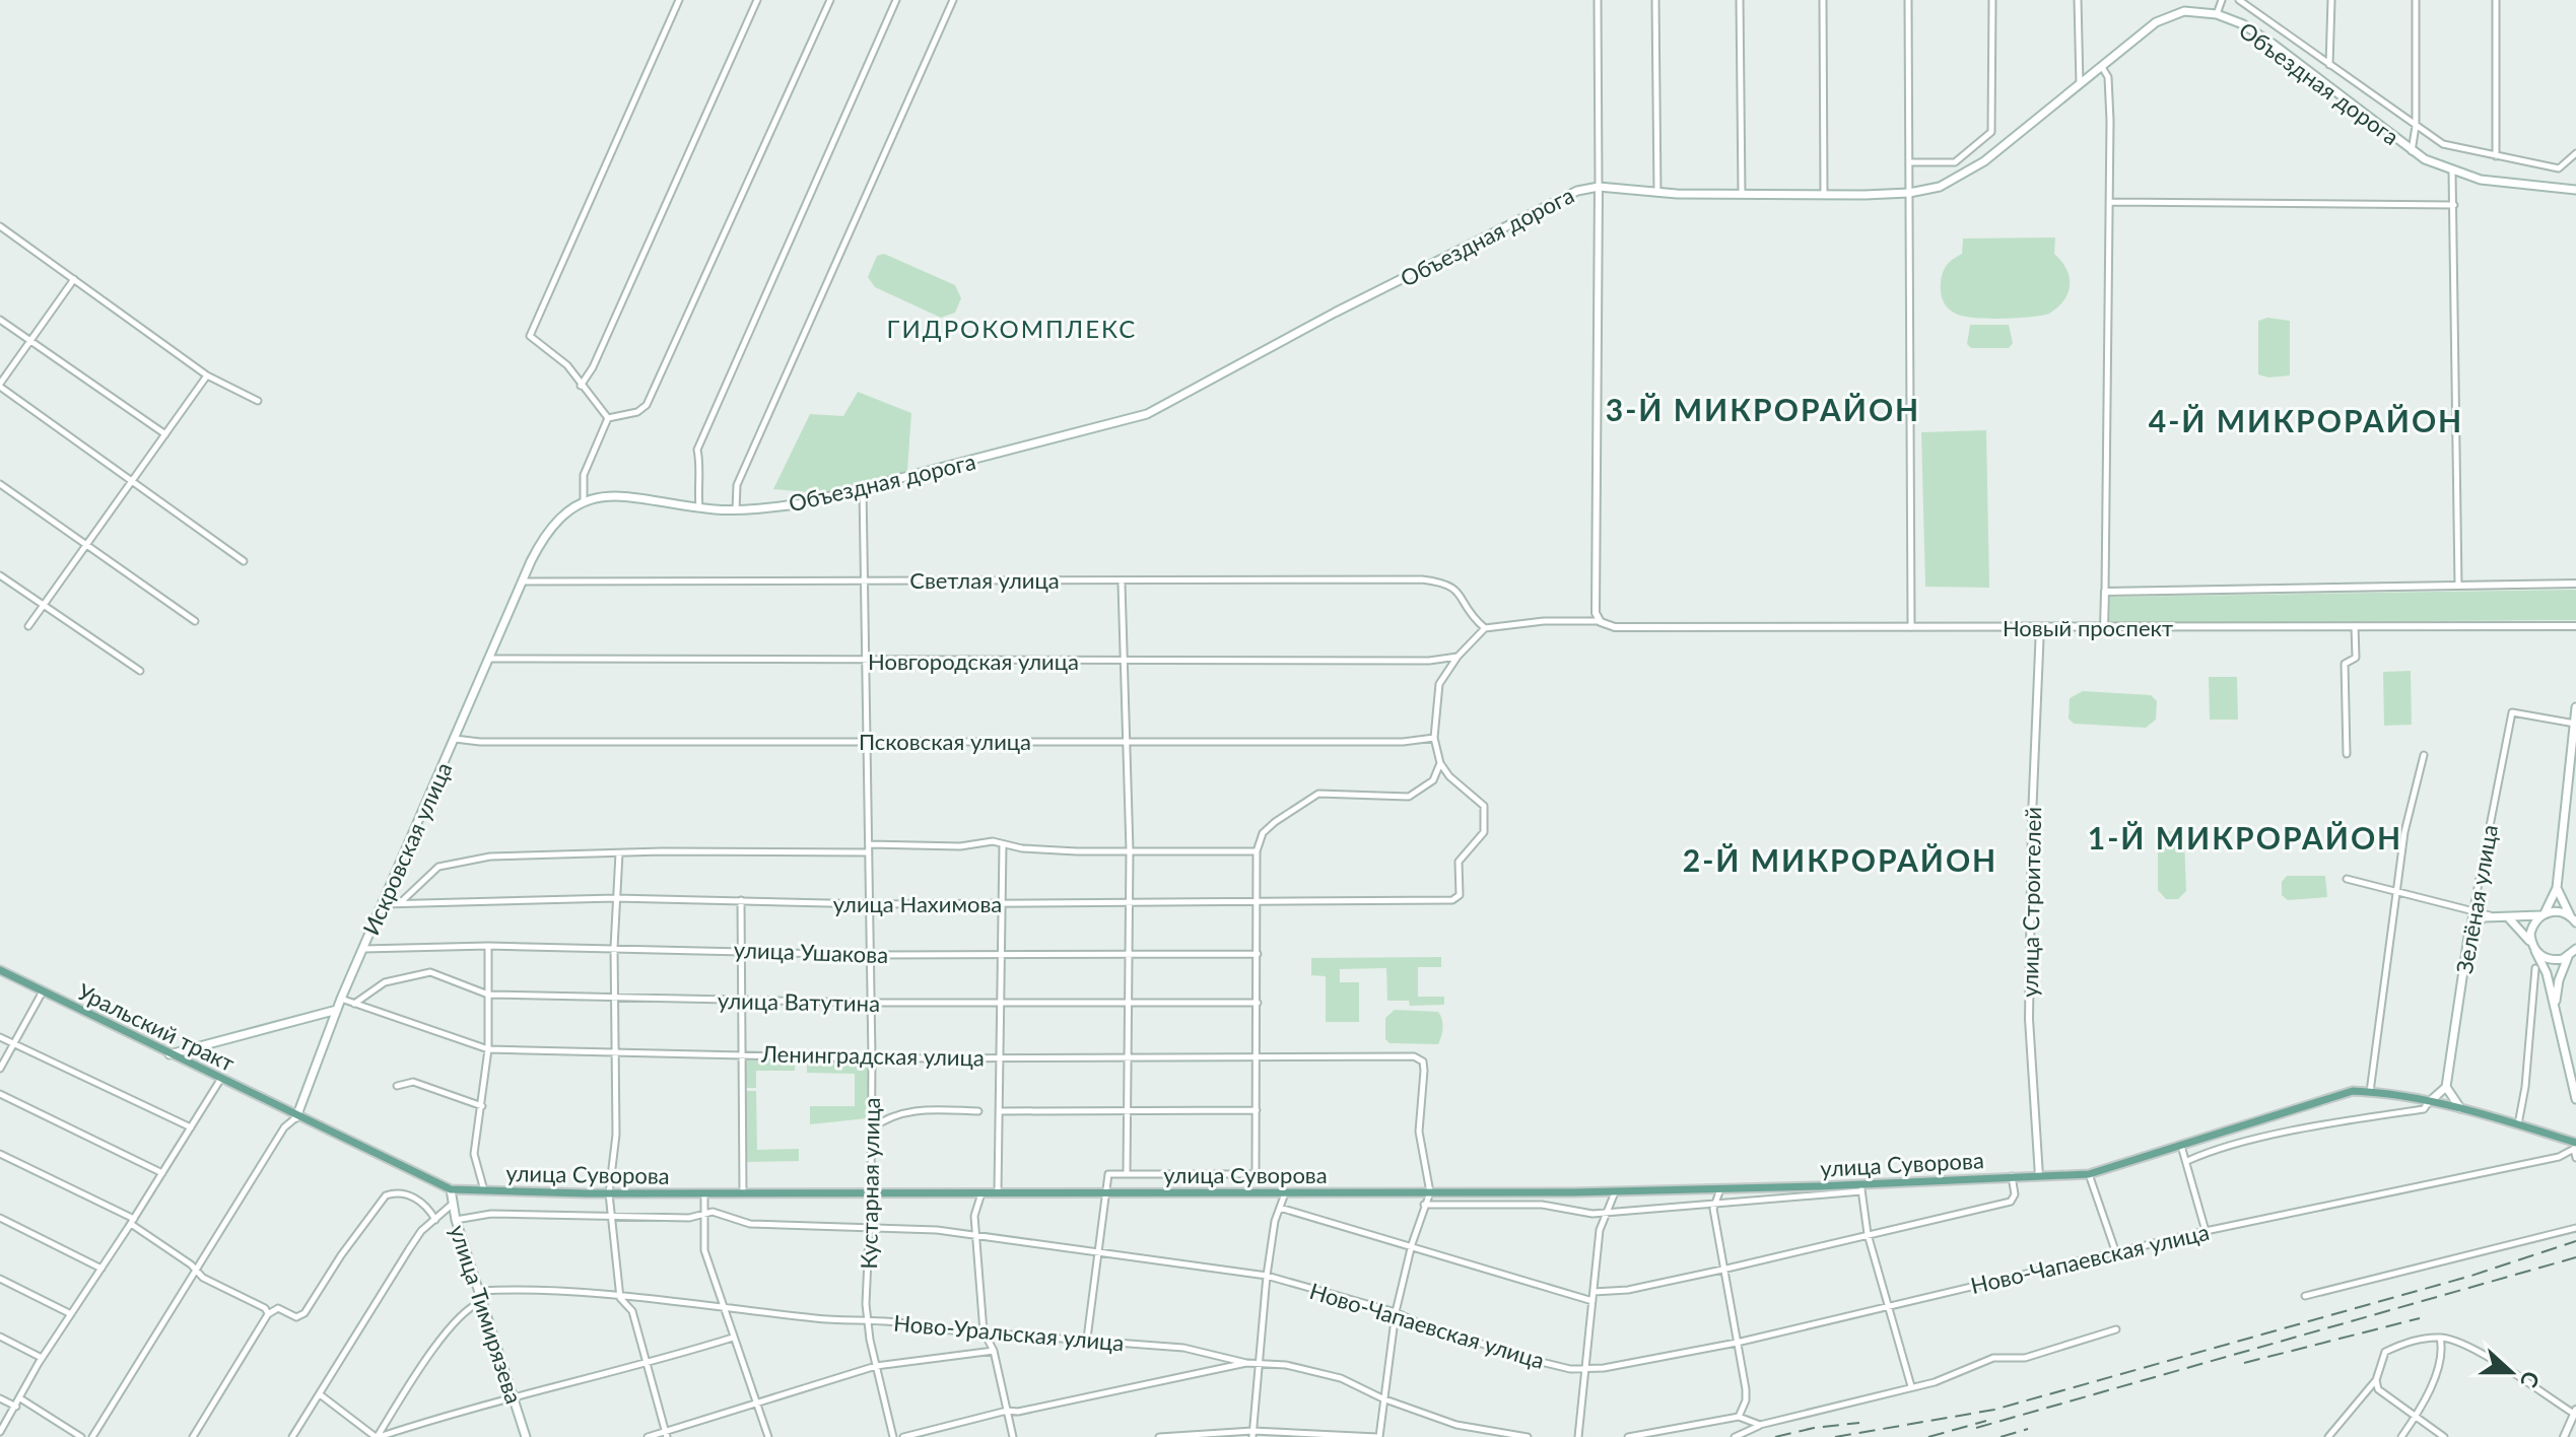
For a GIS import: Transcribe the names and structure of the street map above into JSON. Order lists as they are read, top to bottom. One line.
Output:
{"streets":{"main road":["Объездная дорога","Искровская улица","Зелёная улица","Уральский тракт","улица Суворова","улица Тимирязева"],"street":["Светлая улица","Новый проспект","Новгородская улица","Псковская улица","улица Строителей","улица Нахимова","улица Ушакова","улица Ватутина","Ленинградская улица","Кустарная улица","Ново-Чапаевская улица","Ново-Уральская улица"]},"crossings":[["Объездная дорога","Кустарная улица"],["Светлая улица","Искровская улица"],["Светлая улица","Кустарная улица"],["Новый проспект","улица Строителей"],["Новгородская улица","Искровская улица"],["Новгородская улица","Кустарная улица"],["Псковская улица","Искровская улица"],["Псковская улица","Кустарная улица"],["Искровская улица","улица Нахимова"],["Искровская улица","улица Ушакова"],["Искровская улица","Уральский тракт"],["Искровская улица","Ленинградская улица"],["улица Строителей","улица Суворова"],["улица Нахимова","Кустарная улица"],["улица Ушакова","Кустарная улица"],["улица Ватутина","Ленинградская улица"],["улица Ватутина","Кустарная улица"],["Уральский тракт","улица Суворова"],["Уральский тракт","улица Тимирязева"],["Ленинградская улица","улица Суворова"],["Ленинградская улица","Кустарная улица"],["улица Суворова","Кустарная улица"],["улица Суворова","Ново-Чапаевская улица"],["улица Суворова","улица Тимирязева"],["Кустарная улица","Ново-Чапаевская улица"],["Кустарная улица","Ново-Уральская улица"],["Ново-Чапаевская улица","улица Тимирязева"],["улица Тимирязева","Ново-Уральская улица"]],"districts":["ГИДРОКОМПЛЕКС","3-Й МИКРОРАЙОН","4-Й МИКРОРАЙОН","1-Й МИКРОРАЙОН","2-Й МИКРОРАЙОН"],"north":"right"}
